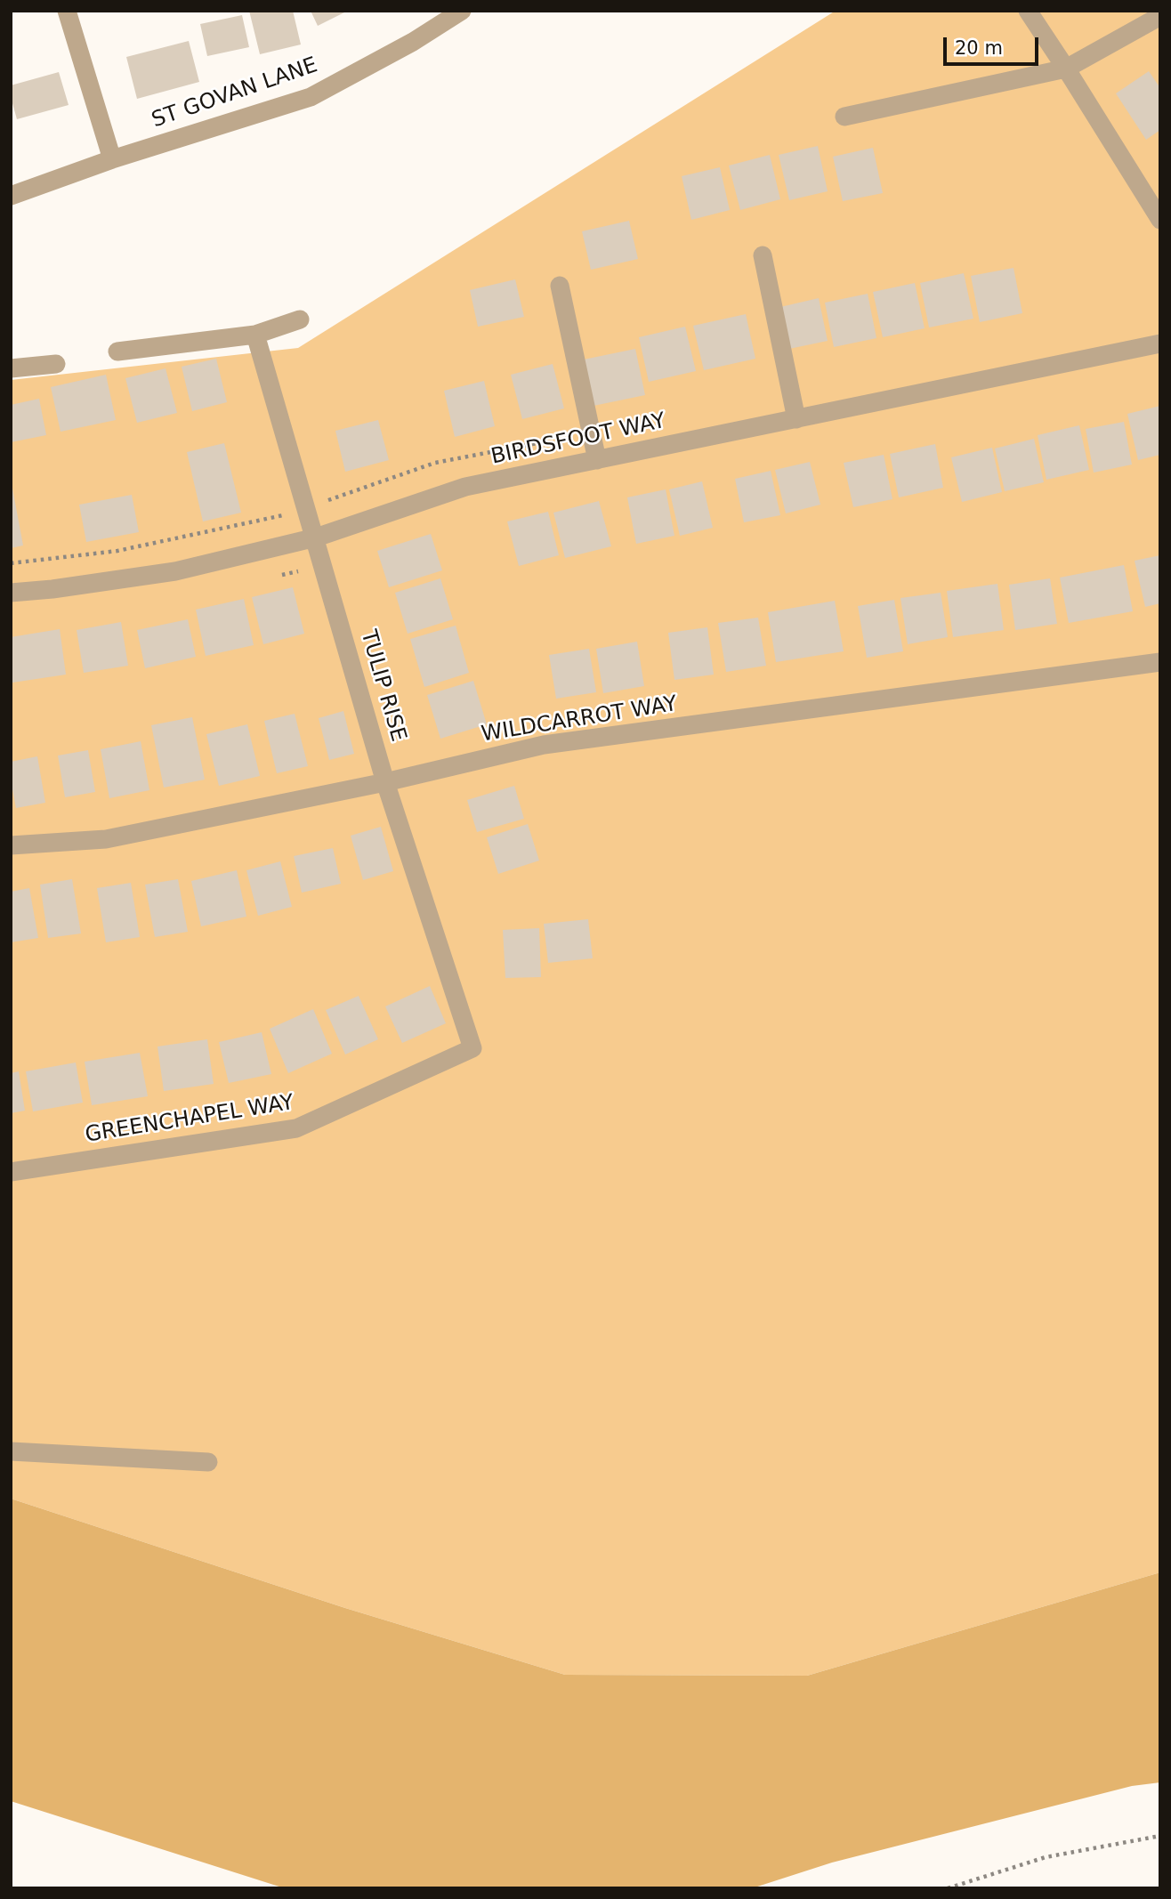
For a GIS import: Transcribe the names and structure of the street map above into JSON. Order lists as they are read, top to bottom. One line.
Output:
{"streets":{"street":["ST GOVAN LANE","BIRDSFOOT WAY","TULIP RISE","WILDCARROT WAY","GREENCHAPEL WAY"]},"crossings":[["BIRDSFOOT WAY","TULIP RISE"],["TULIP RISE","WILDCARROT WAY"],["TULIP RISE","GREENCHAPEL WAY"]],"scale_bar":"20 m"}
